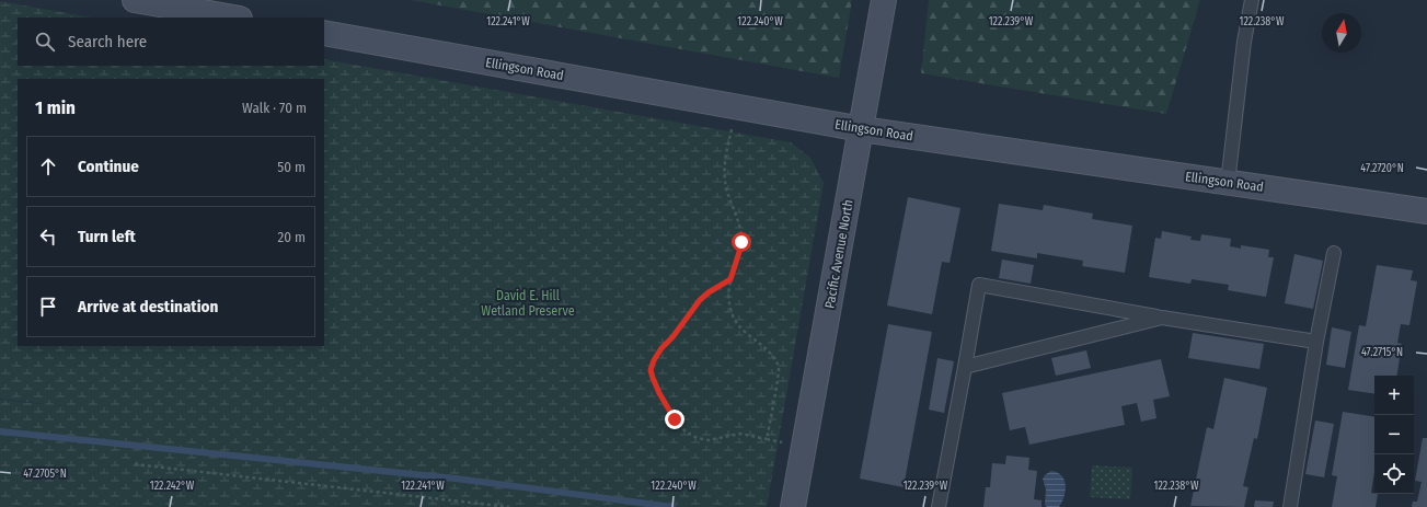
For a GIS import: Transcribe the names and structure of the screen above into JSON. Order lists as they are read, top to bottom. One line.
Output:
{"streets":{"main road":["Ellingson Road","Pacific Avenue North"]},"crossings":[["Ellingson Road","Pacific Avenue North"]],"parks":["David E. Hill Wetland Preserve"],"north":"top","page":{"search":"Search here","heading":["1 min","Walk · 70 m"],"list":[["Continue","50 m"],["Turn left","20 m"],"Arrive at destination"],"map_buttons":["+","−"]},"coordinates":["122.241°W","122.240°W","122.239°W","122.238°W","47.2720°N","47.2715°N","47.2705°N","122.242°W"]}
